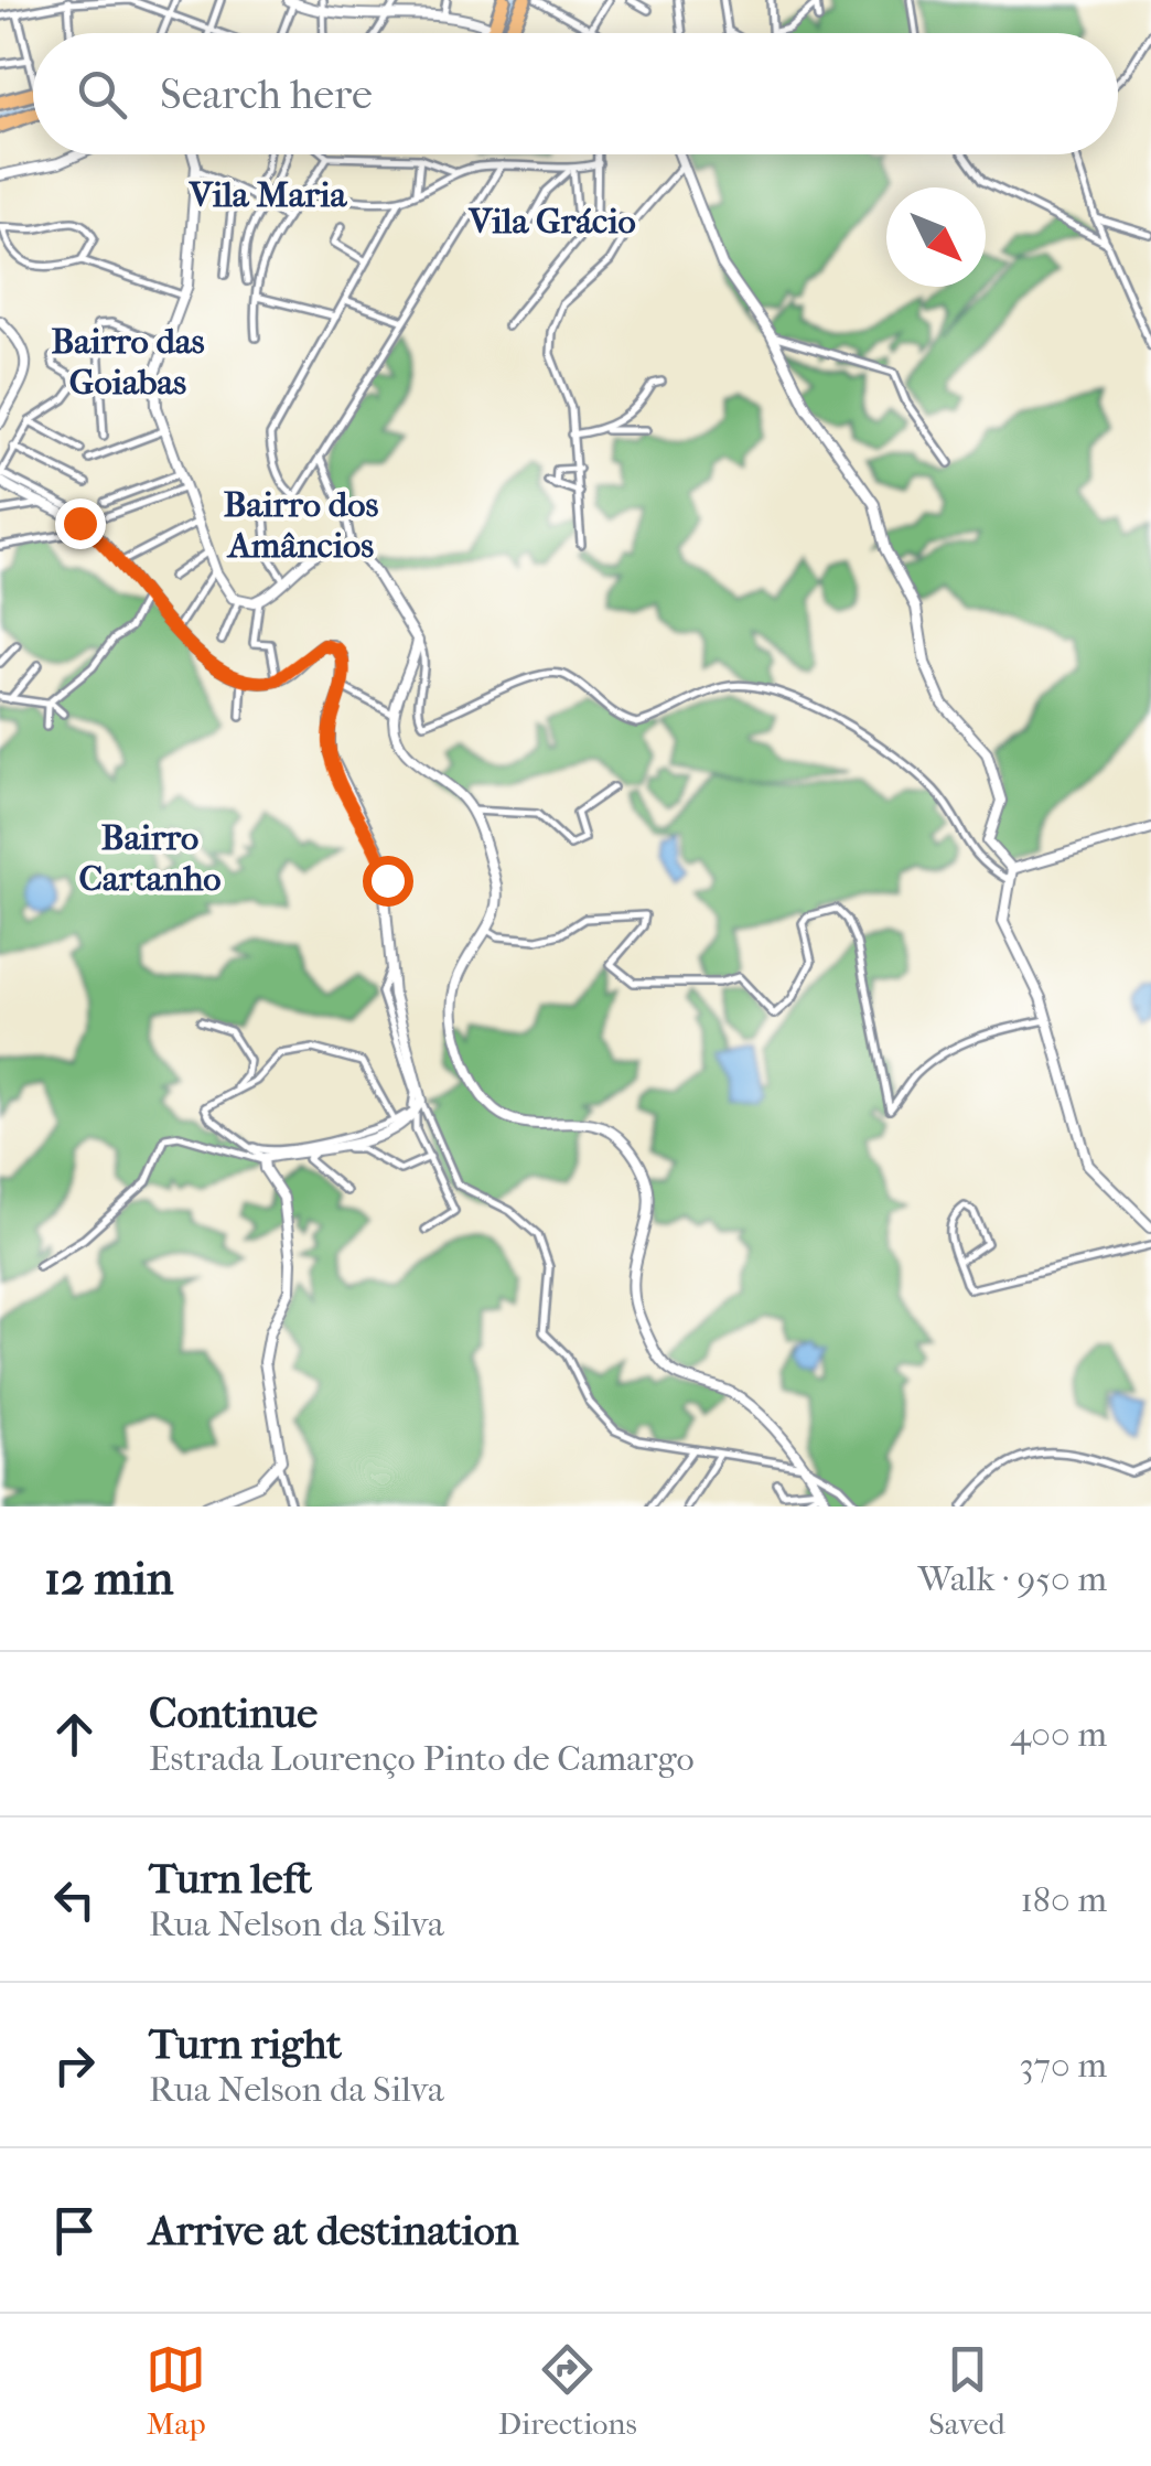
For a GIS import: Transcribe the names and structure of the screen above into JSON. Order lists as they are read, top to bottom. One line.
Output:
{"districts":["Vila Maria","Vila Grácio","Bairro das Goiabas","Bairro dos Amâncios","Bairro Cartanho"],"north":"bottom right","page":{"search":"Search here","heading":["12 min","Walk · 950 m"],"list":[["Continue","Estrada Lourenço Pinto de Camargo","400 m"],["Turn left","Rua Nelson da Silva","180 m"],["Turn right","Rua Nelson da Silva","370 m"],"Arrive at destination"],"nav":["Map","Directions","Saved"]}}
